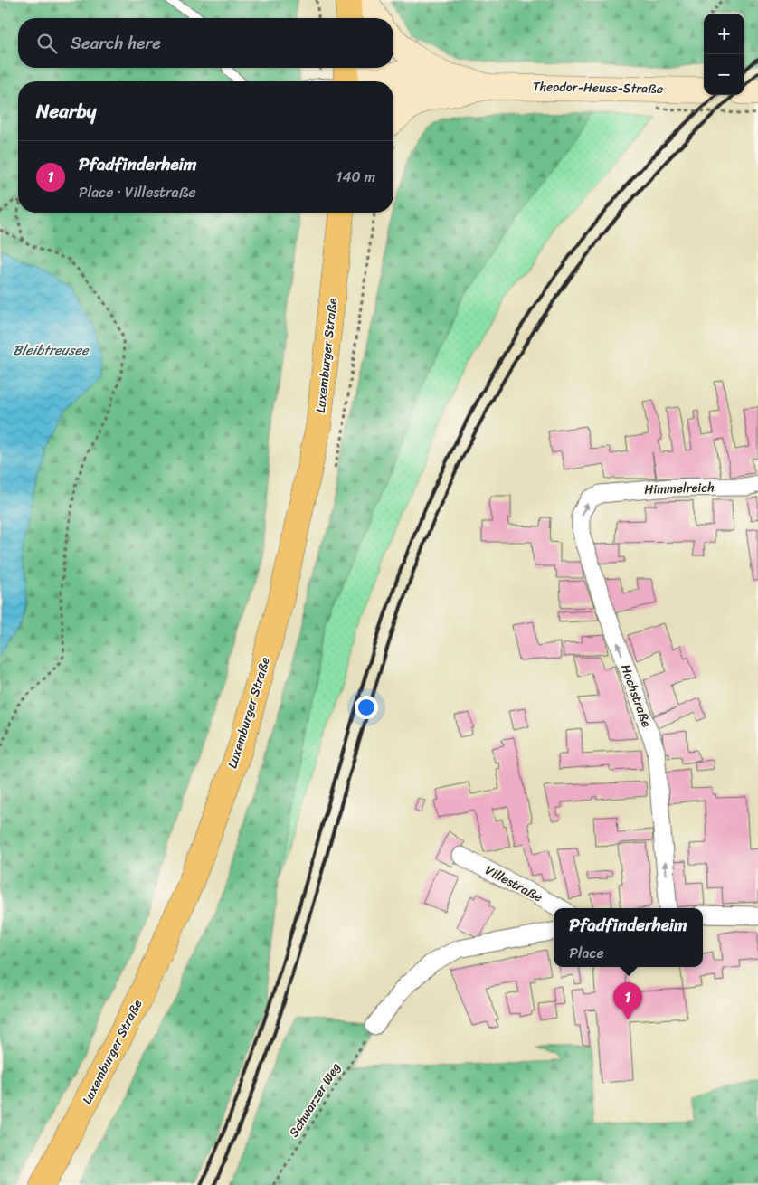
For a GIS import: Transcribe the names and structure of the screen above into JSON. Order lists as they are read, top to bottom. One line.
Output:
{"streets":{"main road":["Theodor-Heuss-Straße","Luxemburger Straße"],"street":["Himmelreich","Hochstraße","Villestraße"],"path":["Schwarzer Weg"]},"crossings":[["Himmelreich","Hochstraße"]],"one_way":["Hochstraße"],"water":["Bleibtreusee"],"page":{"map_buttons":["+","−"],"search":"Search here","heading":"Nearby","list":[{"mark":"1","name":"Pfadfinderheim","note":"Place · Villestraße","value":"140 m"}],"popup":["Pfadfinderheim","Place"],"pins":"1"}}
